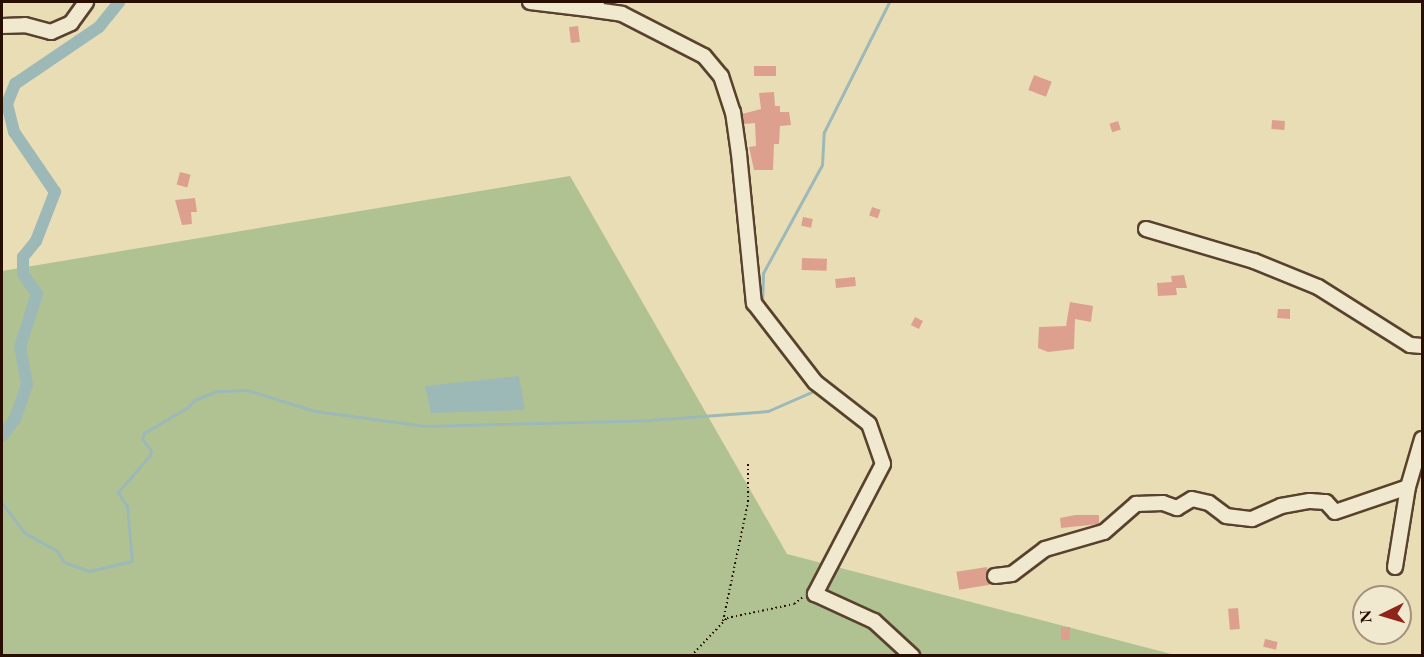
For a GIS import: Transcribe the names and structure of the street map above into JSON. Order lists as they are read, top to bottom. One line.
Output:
{"north":"left"}
